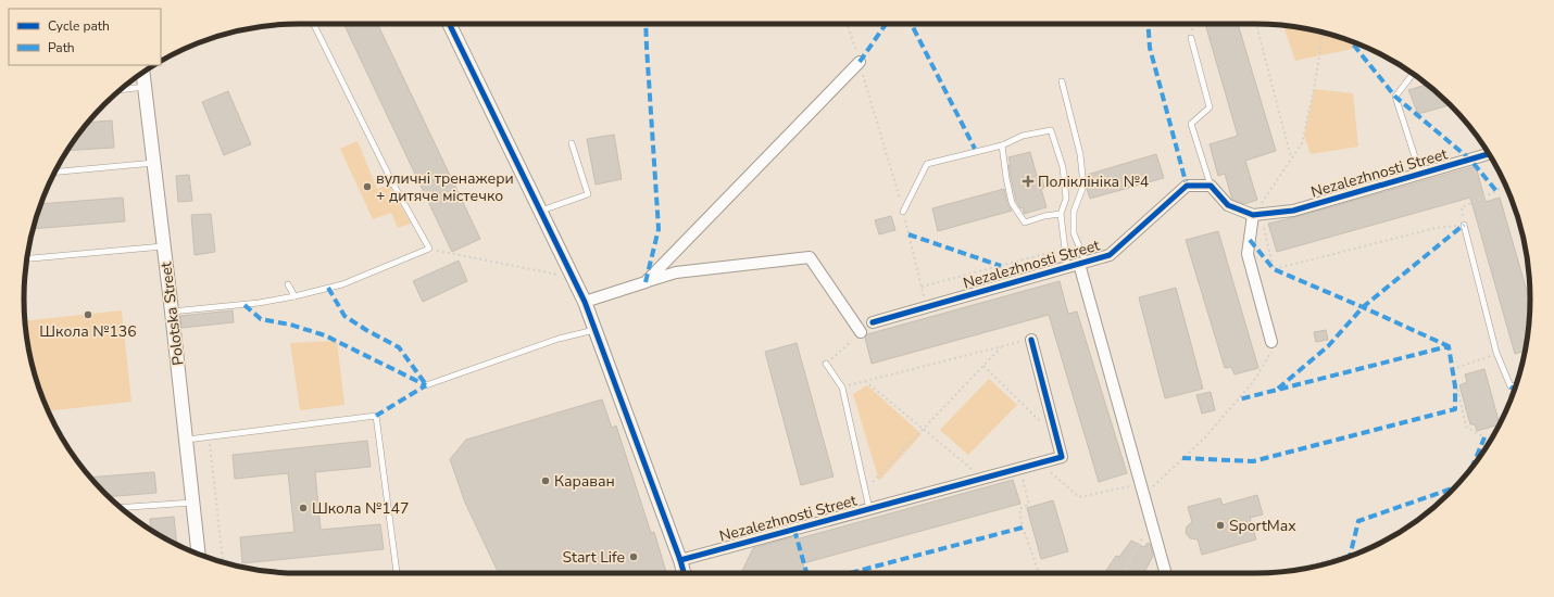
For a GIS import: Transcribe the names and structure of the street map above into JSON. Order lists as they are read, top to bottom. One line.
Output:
{"streets":{"street":["Nezalezhnosti Street","Polotska Street"]},"places":{"health":["Поліклініка №4"],"other":["вуличні тренажери + дитяче містечко","Школа №136","Караван","Школа №147","SportMax","Start Life"]},"legend":["Cycle path","Path"]}
